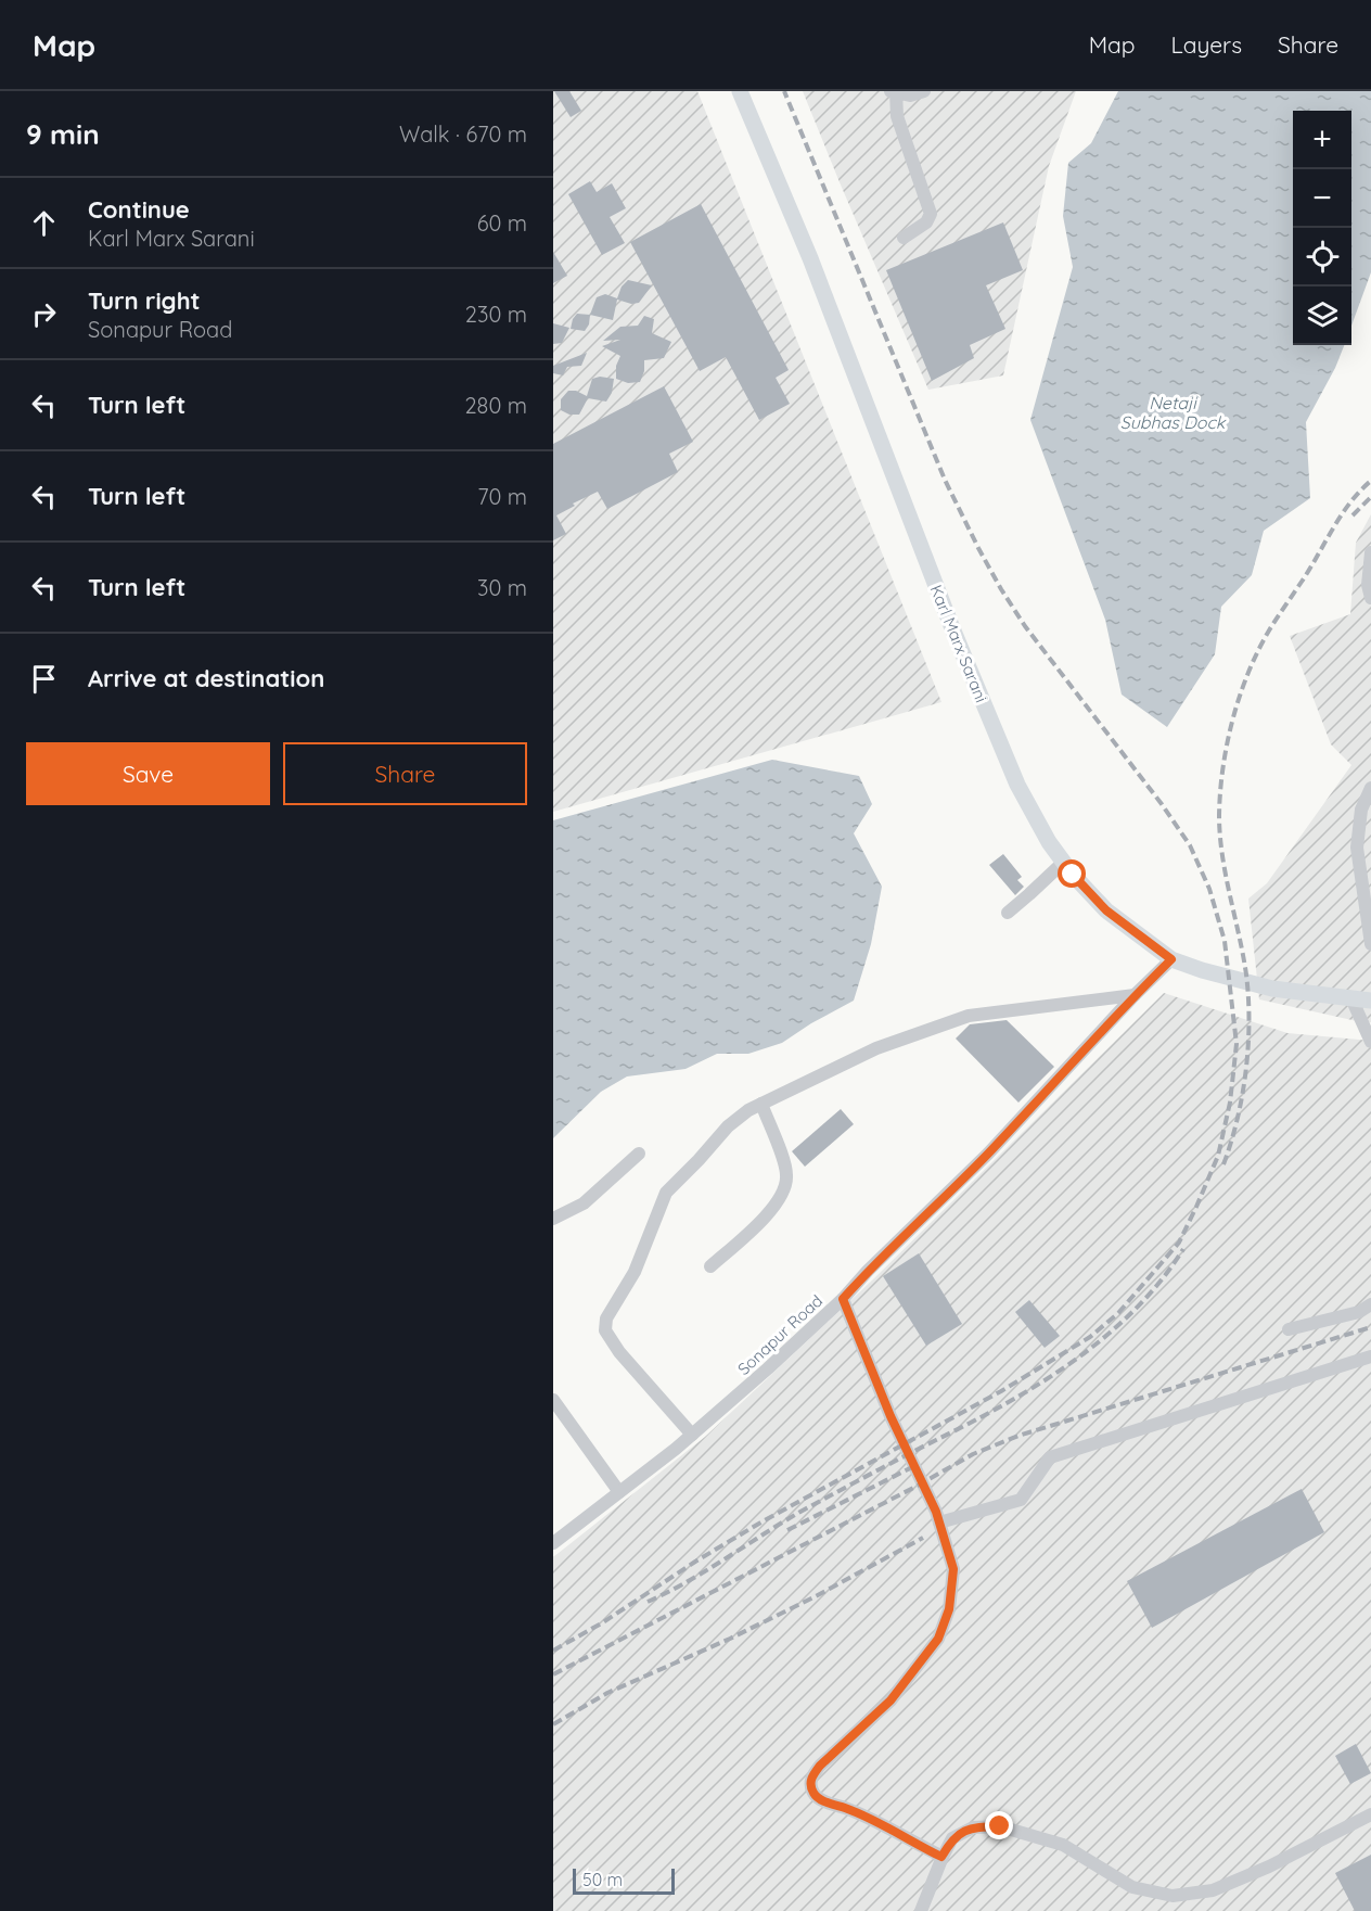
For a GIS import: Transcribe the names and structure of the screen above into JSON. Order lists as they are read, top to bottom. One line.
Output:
{"streets":{"main road":["Karl Marx Sarani"],"street":["Sonapur Road"]},"crossings":[["Karl Marx Sarani","Sonapur Road"]],"water":["Netaji Subhas Dock"],"scale_bar":"50 m","page":{"header":"Map","nav":["Map","Layers","Share"],"heading":["9 min","Walk · 670 m"],"map_buttons":["+","−"],"list":[["Continue","Karl Marx Sarani","60 m"],["Turn right","Sonapur Road","230 m"],["Turn left","280 m"],["Turn left","70 m"],["Turn left","30 m"],"Arrive at destination"],"buttons":["Save","Share"],"scale":"50 m"}}
